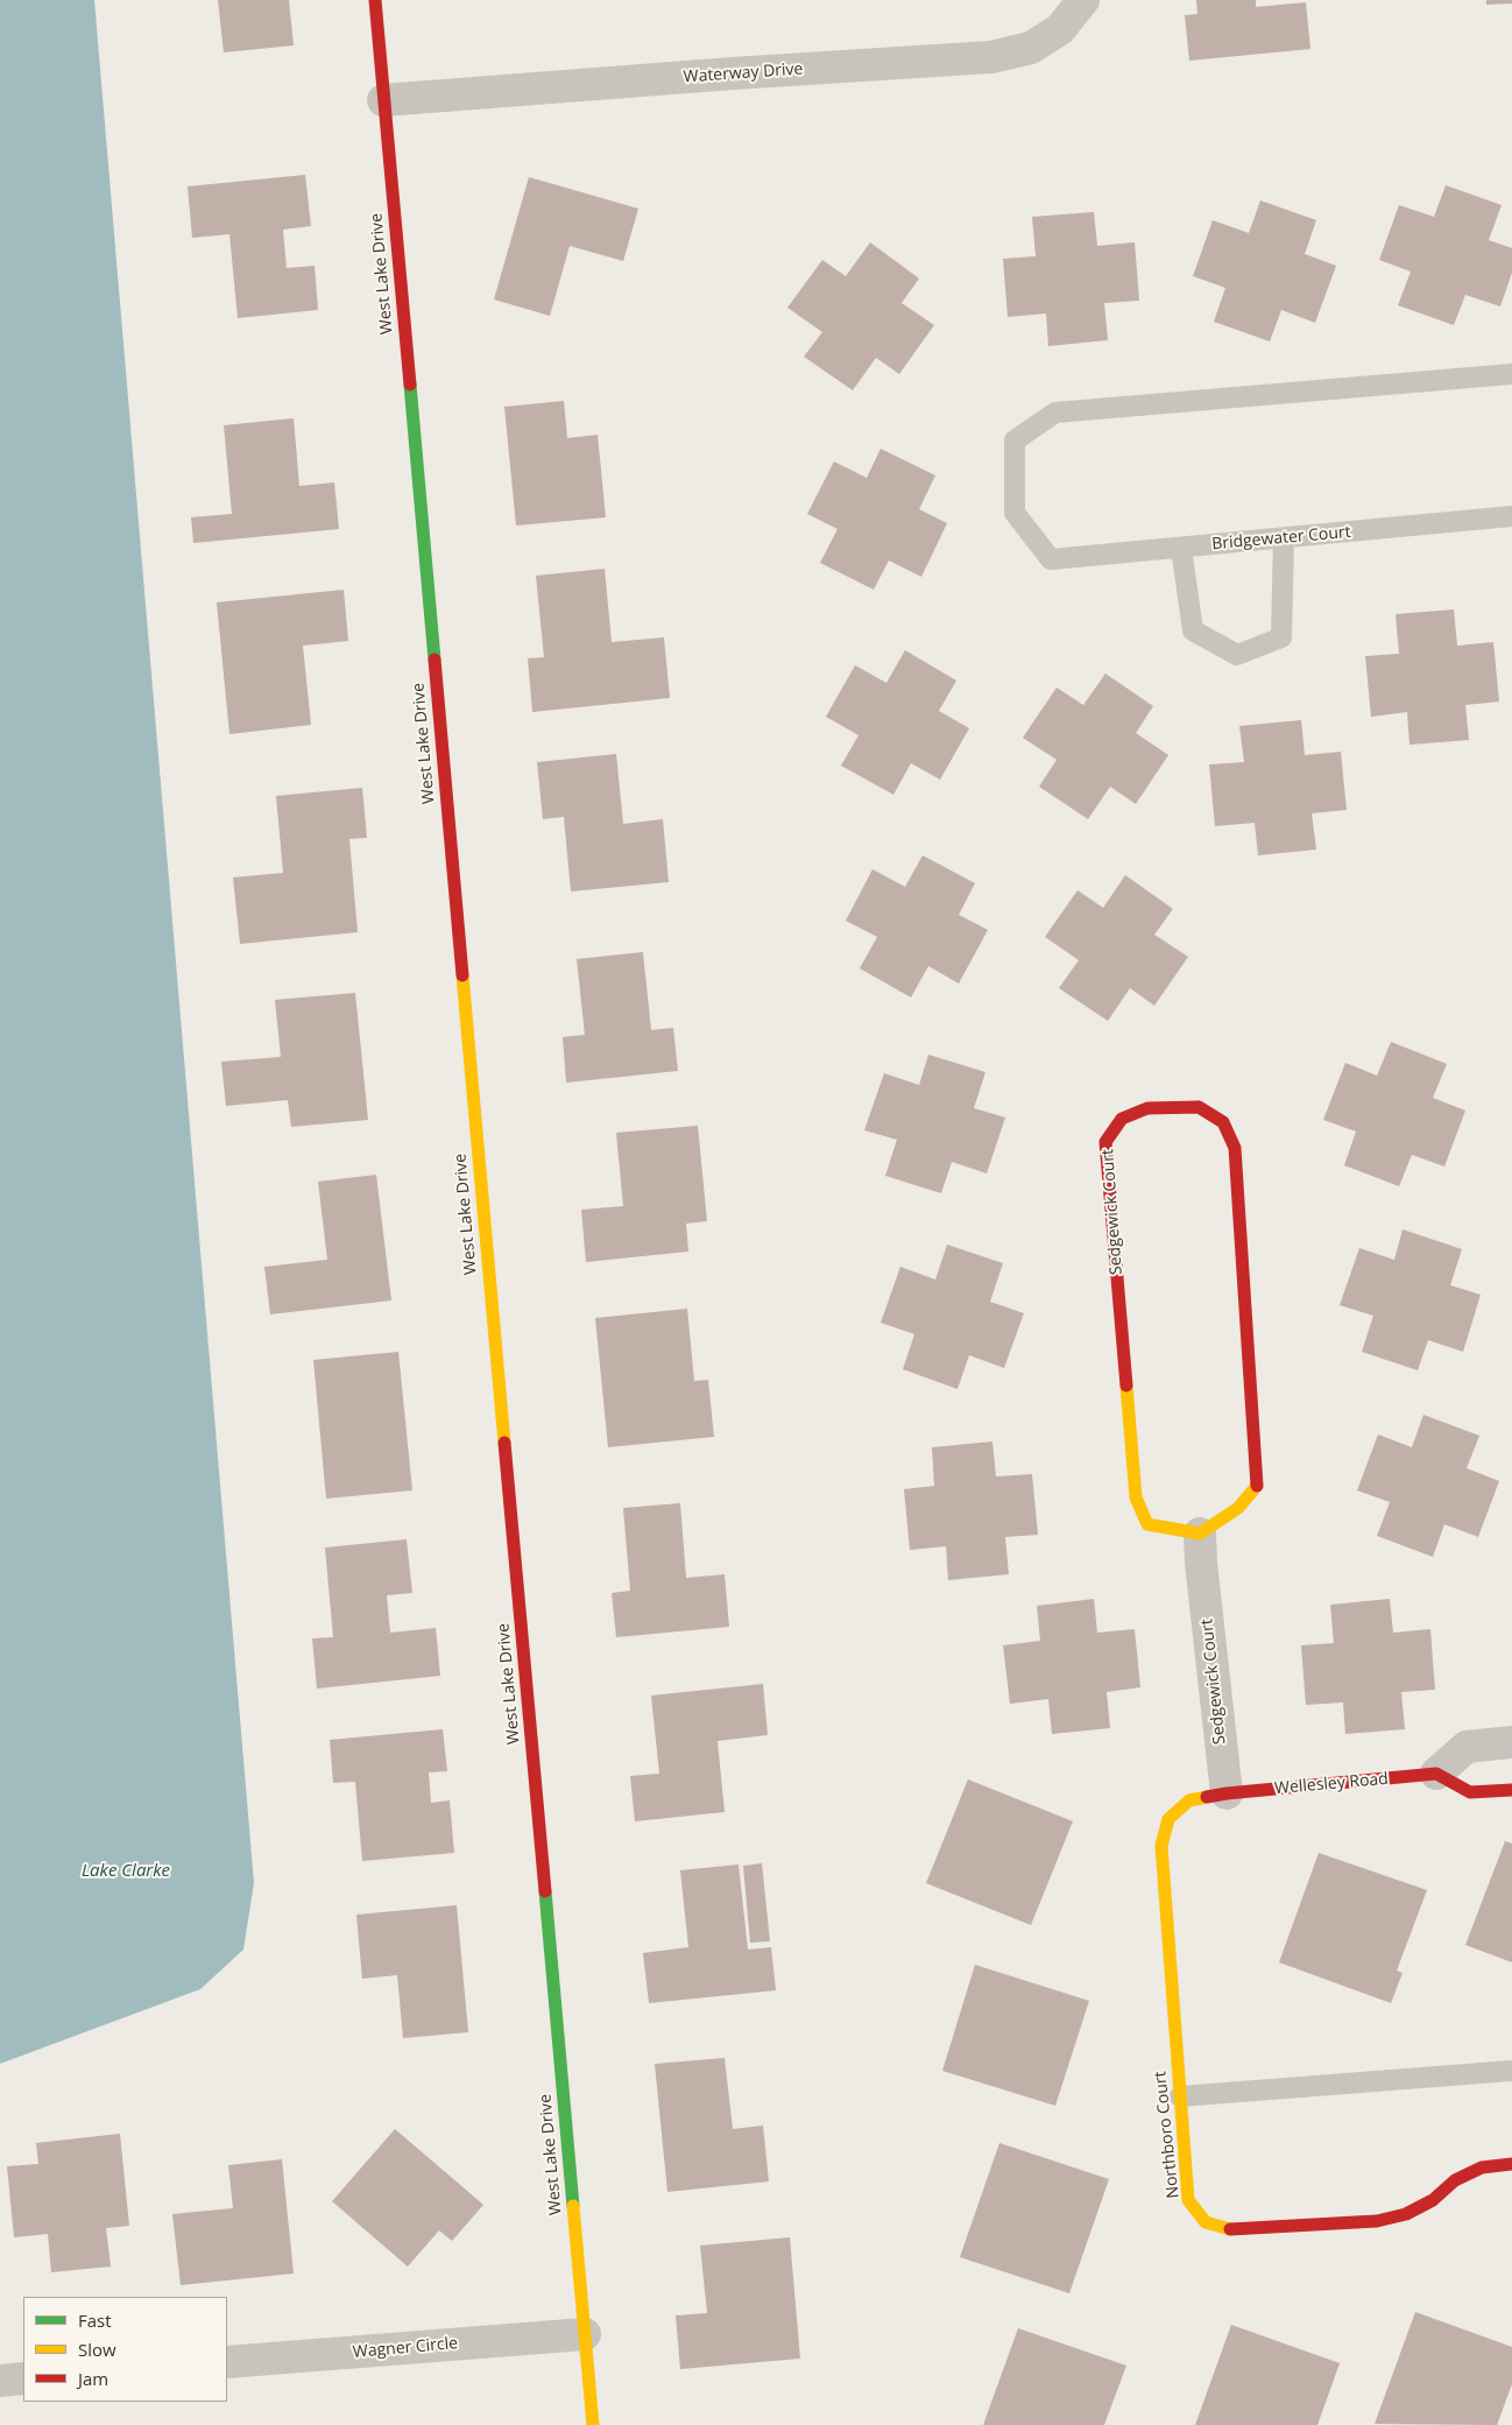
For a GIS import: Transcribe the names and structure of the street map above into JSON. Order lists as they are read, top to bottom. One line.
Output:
{"streets":{"street":["Waterway Drive","West Lake Drive","Sedgewick Court","Wellesley Road","Northboro Court","Wagner Circle"],"lane":["Bridgewater Court"]},"crossings":[["Waterway Drive","West Lake Drive"],["West Lake Drive","Wagner Circle"],["Sedgewick Court","Wellesley Road"],["Sedgewick Court","Northboro Court"],["Wellesley Road","Northboro Court"]],"water":["Lake Clarke"],"legend":["Fast","Slow","Jam"]}
